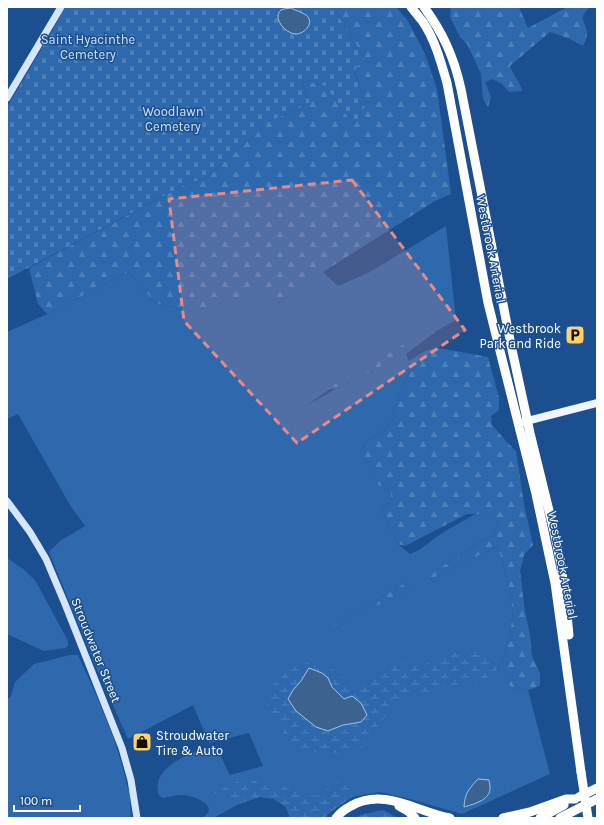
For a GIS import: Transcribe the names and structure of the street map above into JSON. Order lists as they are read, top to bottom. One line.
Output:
{"streets":{"highway":["Westbrook Arterial"],"main road":["Stroudwater Street"]},"parks":["Saint Hyacinthe Cemetery","Woodlawn Cemetery"],"places":{"parking":["Westbrook Park and Ride"],"shop":["Stroudwater Tire & Auto"]},"scale_bar":"100 m"}
